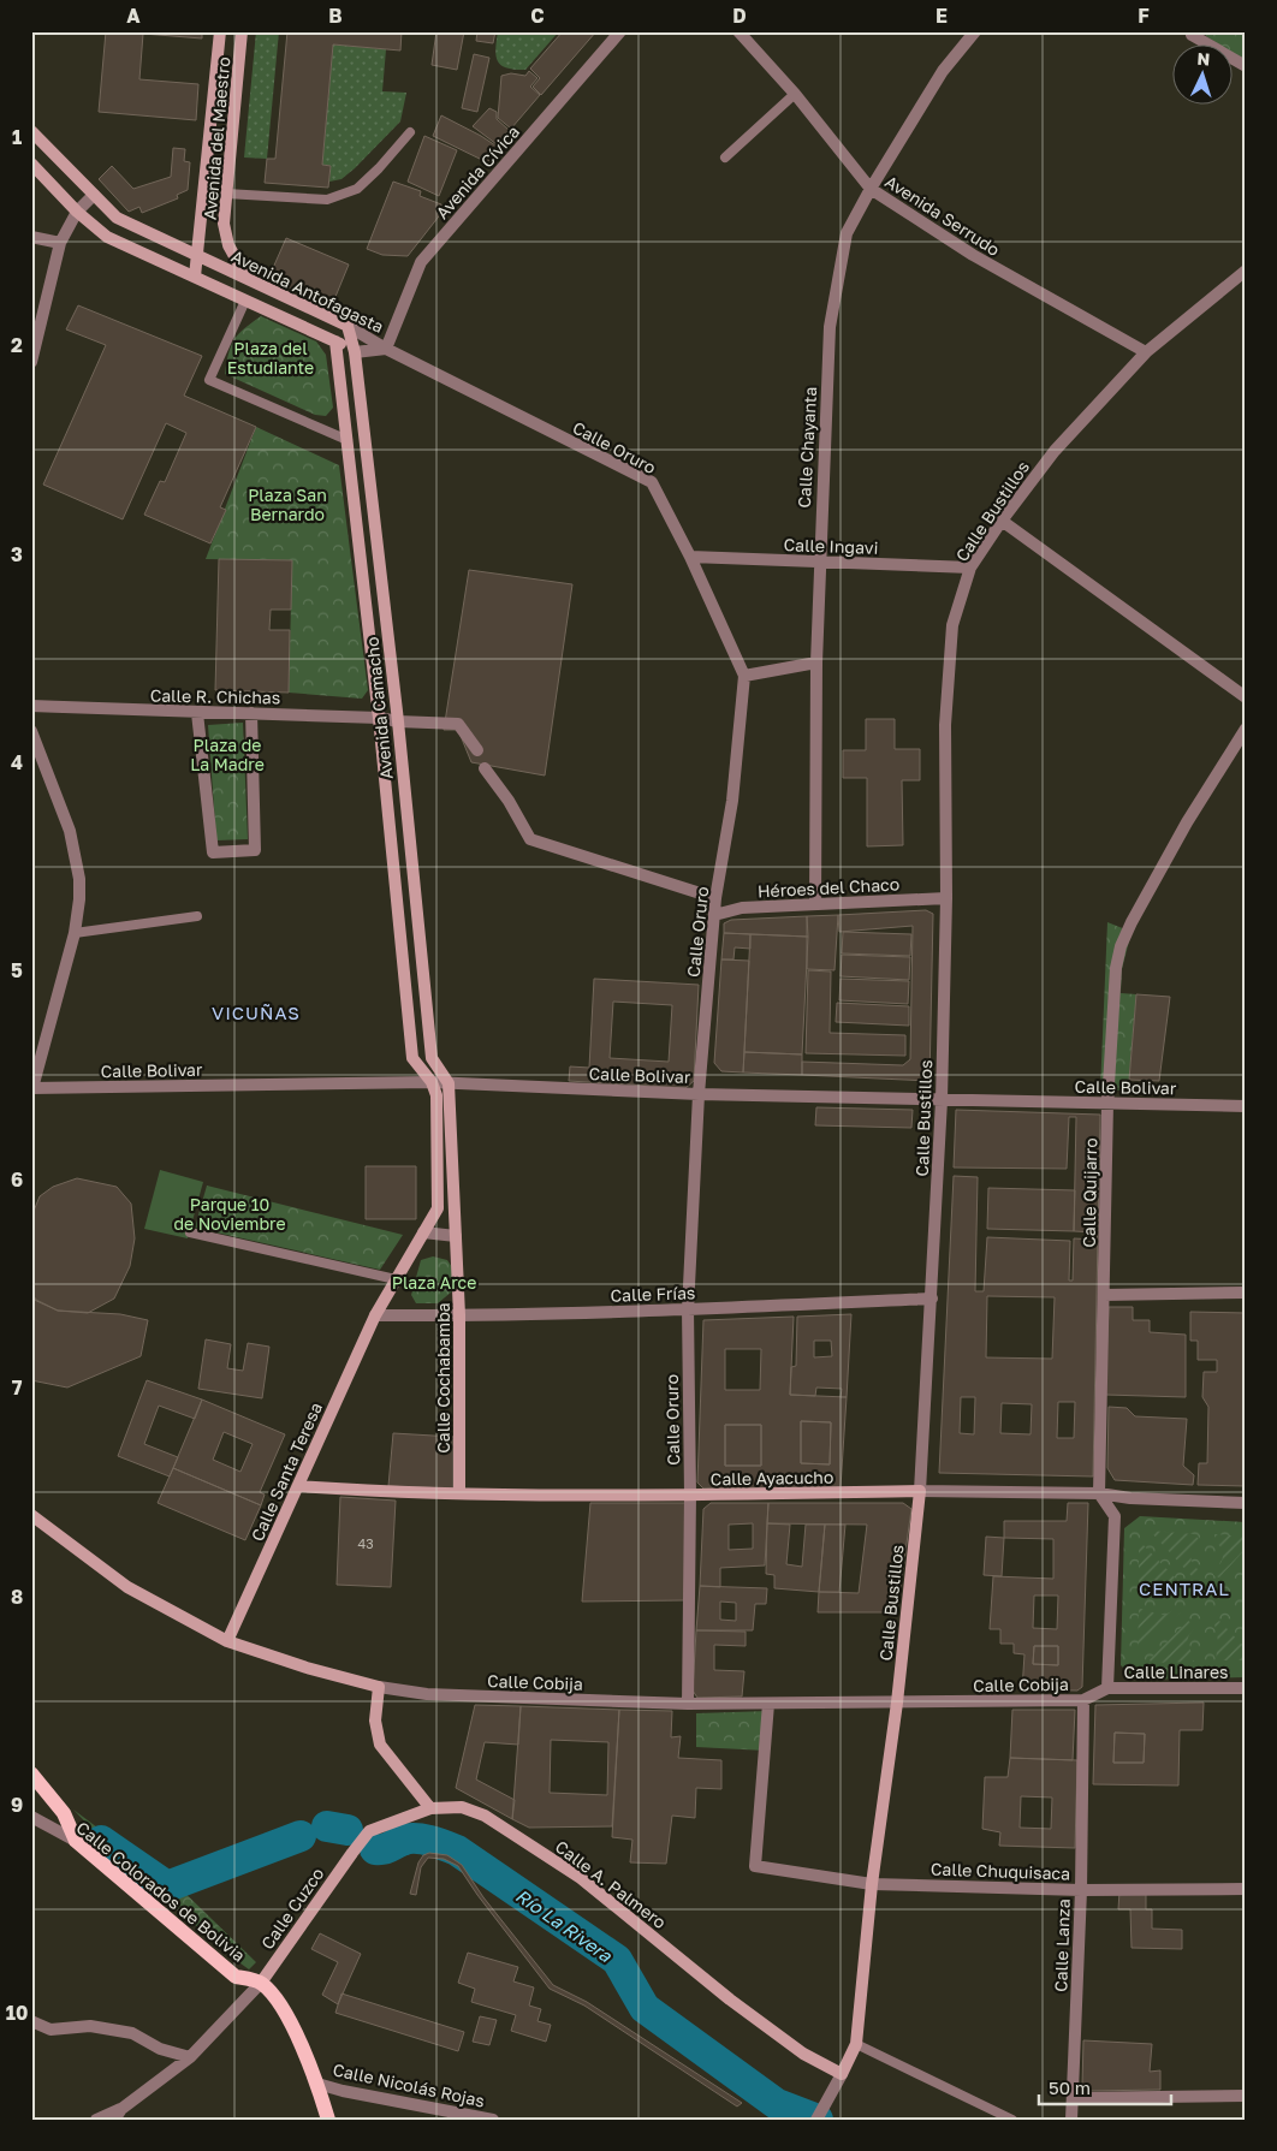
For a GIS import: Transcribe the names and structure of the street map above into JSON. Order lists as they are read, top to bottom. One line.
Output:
{"streets":{"main road":["Avenida del Maestro","Avenida Antofagasta","Calle Bustillos","Avenida Camacho","Calle Cochabamba","Calle Santa Teresa","Calle Ayacucho","Calle Cobija","Calle A. Palmero","Calle Colorados de Bolivia","Calle Cuzco"],"street":["Avenida Cívica","Avenida Serrudo","Calle Oruro","Calle Chayanta","Calle Ingavi","Calle R. Chichas","Héroes del Chaco","Calle Bolivar","Calle Quijarro","Calle Frías","Calle Linares","Calle Chuquisaca","Calle Lanza","Calle Nicolás Rojas"]},"crossings":[["Avenida del Maestro","Avenida Antofagasta"],["Avenida Cívica","Avenida Antofagasta"],["Avenida Cívica","Calle Oruro"],["Avenida Serrudo","Calle Chayanta"],["Avenida Serrudo","Calle Bustillos"],["Avenida Antofagasta","Calle Oruro"],["Avenida Antofagasta","Avenida Camacho"],["Calle Oruro","Calle Ingavi"],["Calle Oruro","Héroes del Chaco"],["Calle Oruro","Calle Bolivar"],["Calle Oruro","Calle Frías"],["Calle Oruro","Calle Ayacucho"],["Calle Oruro","Calle Cobija"],["Calle Chayanta","Calle Ingavi"],["Calle Chayanta","Héroes del Chaco"],["Calle Bustillos","Calle Ingavi"],["Calle Bustillos","Héroes del Chaco"],["Calle Bustillos","Calle Bolivar"],["Calle Bustillos","Calle Frías"],["Calle Bustillos","Calle Ayacucho"],["Calle Bustillos","Calle Cobija"],["Calle Bustillos","Calle Chuquisaca"],["Calle Bustillos","Calle A. Palmero"],["Calle R. Chichas","Avenida Camacho"],["Avenida Camacho","Calle Bolivar"],["Avenida Camacho","Calle Cochabamba"],["Calle Bolivar","Calle Quijarro"],["Calle Bolivar","Calle Cochabamba"],["Calle Quijarro","Calle Ayacucho"],["Calle Frías","Calle Cochabamba"],["Calle Frías","Calle Santa Teresa"],["Calle Cochabamba","Calle Ayacucho"],["Calle Santa Teresa","Calle Ayacucho"],["Calle Santa Teresa","Calle Cobija"],["Calle Cobija","Calle Chuquisaca"],["Calle Cobija","Calle Lanza"],["Calle Chuquisaca","Calle Lanza"],["Calle A. Palmero","Calle Cuzco"],["Calle Colorados de Bolivia","Calle Cuzco"]],"districts":["VICUÑAS","CENTRAL"],"water":["Río La Rivera"],"parks":["Plaza del Estudiante","Plaza San Bernardo","Plaza de La Madre","Parque 10 de Noviembre","Plaza Arce"],"house_numbers":["43"],"scale_bar":"50 m","north":"top","grid":{"columns":["A","B","C","D","E","F"],"rows":["1","2","3","4","5","6","7","8","9","10"]}}
